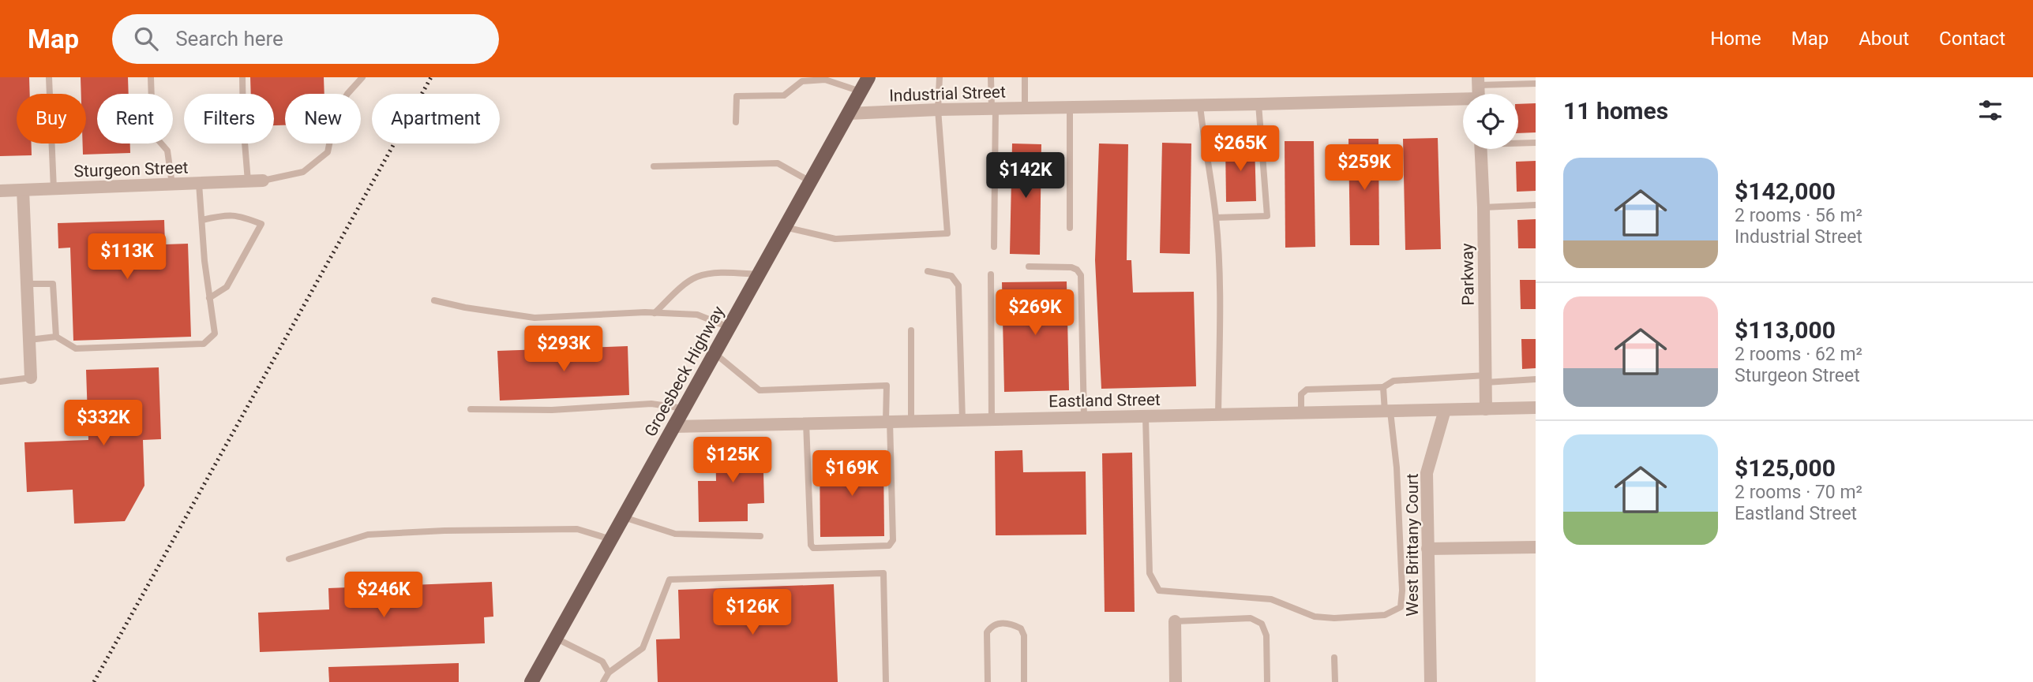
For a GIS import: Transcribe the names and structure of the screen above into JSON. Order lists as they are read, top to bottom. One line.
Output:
{"streets":{"main road":["Groesbeck Highway"],"street":["Industrial Street","Sturgeon Street","Parkway","Eastland Street","West Brittany Court"]},"crossings":[["Industrial Street","Groesbeck Highway"],["Parkway","Eastland Street"],["Groesbeck Highway","Eastland Street"],["Eastland Street","West Brittany Court"]],"page":{"header":"Map","search":"Search here","nav":["Home","Map","About","Contact"],"heading":"11 homes","chip":["Buy","Rent","Filters","New","Apartment"],"price":["$265K","$259K","$142K","$113K","$269K","$293K","$332K","$125K","$169K","$246K","$126K"],"list":[{"name":"$142,000","note":"2 rooms · 56 m² · Industrial Street"},{"name":"$113,000","note":"2 rooms · 62 m² · Sturgeon Street"},{"name":"$125,000","note":"2 rooms · 70 m² · Eastland Street"}]}}
